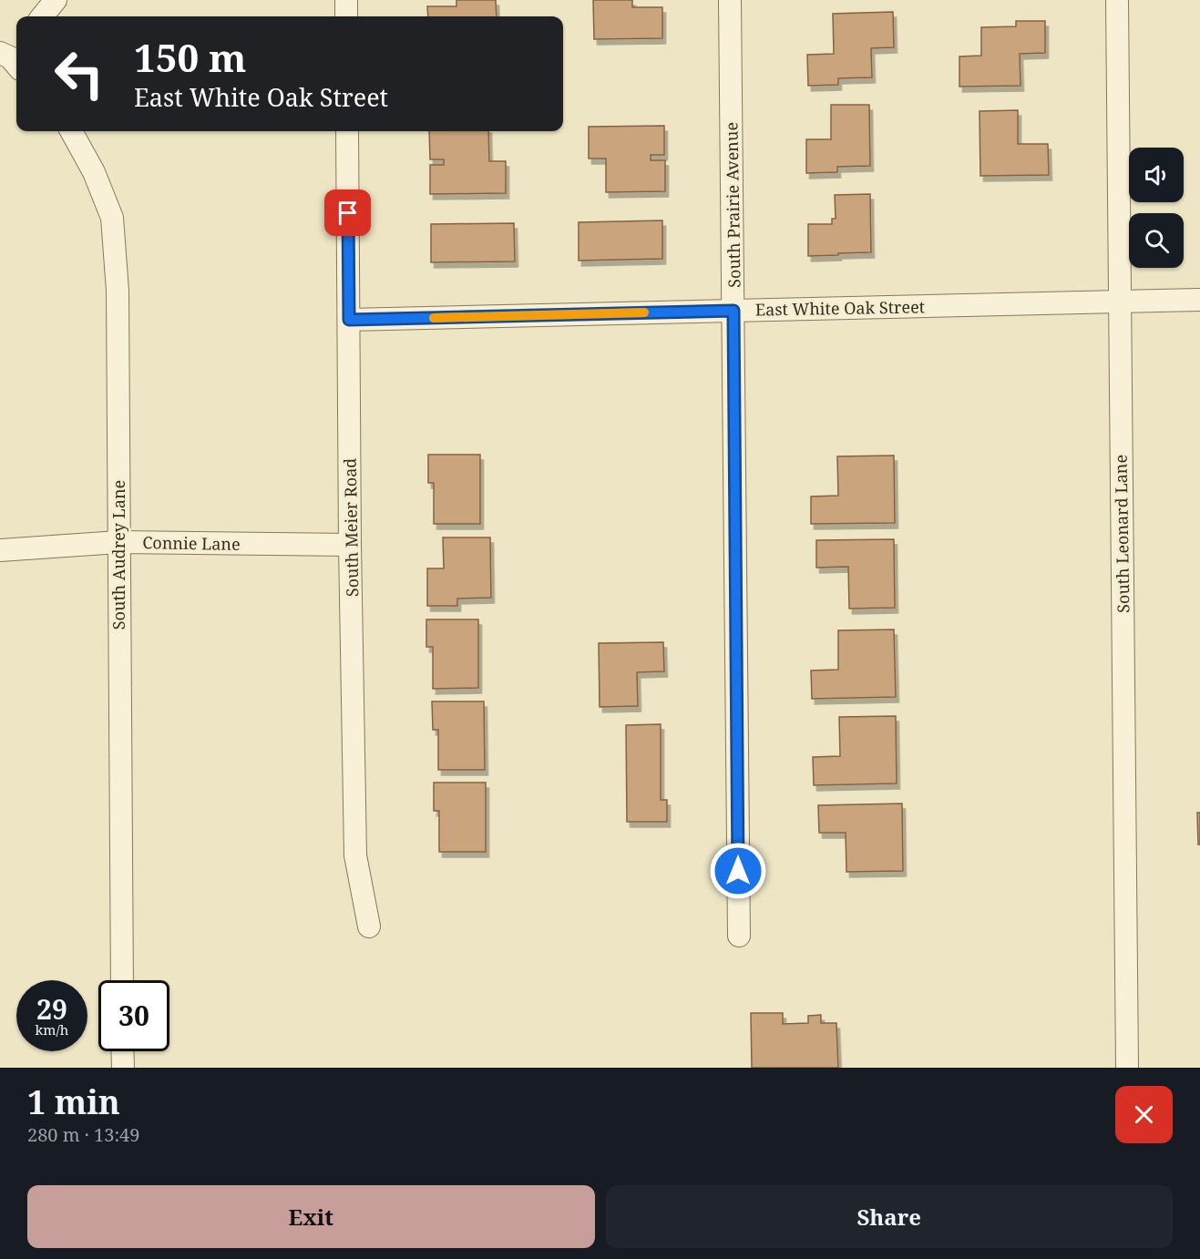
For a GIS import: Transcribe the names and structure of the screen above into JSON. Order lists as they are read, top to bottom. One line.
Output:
{"streets":{"street":["South Prairie Avenue","East White Oak Street","South Meier Road","South Leonard Lane","Connie Lane","South Audrey Lane"]},"crossings":[["South Prairie Avenue","East White Oak Street"],["East White Oak Street","South Meier Road"],["East White Oak Street","South Leonard Lane"],["South Meier Road","Connie Lane"],["Connie Lane","South Audrey Lane"]],"page":{"turn":["150 m","East White Oak Street"],"speed":"29 km/h","limit":"30","heading":["1 min","280 m · 13:49"],"buttons":["Exit","Share"]}}
